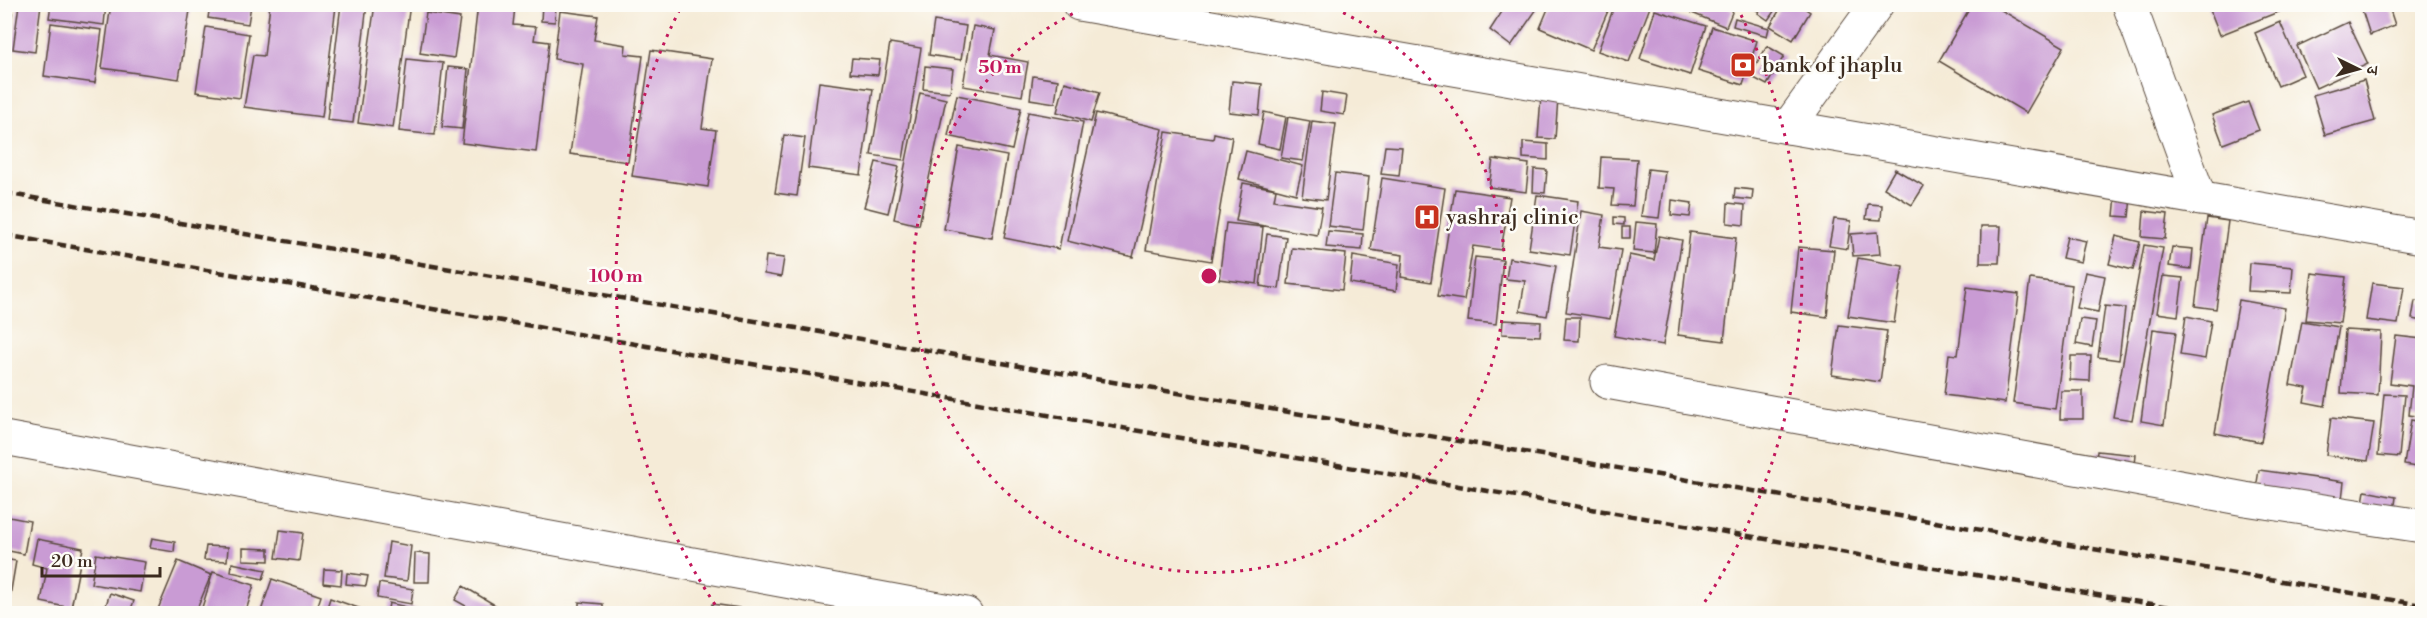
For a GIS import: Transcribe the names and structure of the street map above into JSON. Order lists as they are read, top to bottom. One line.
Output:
{"places":{"bank":["bank of jhaplu"],"hospital":["yashraj clinic"]},"scale_bar":"20 m","north":"right","rings":["50 m","100 m"]}
